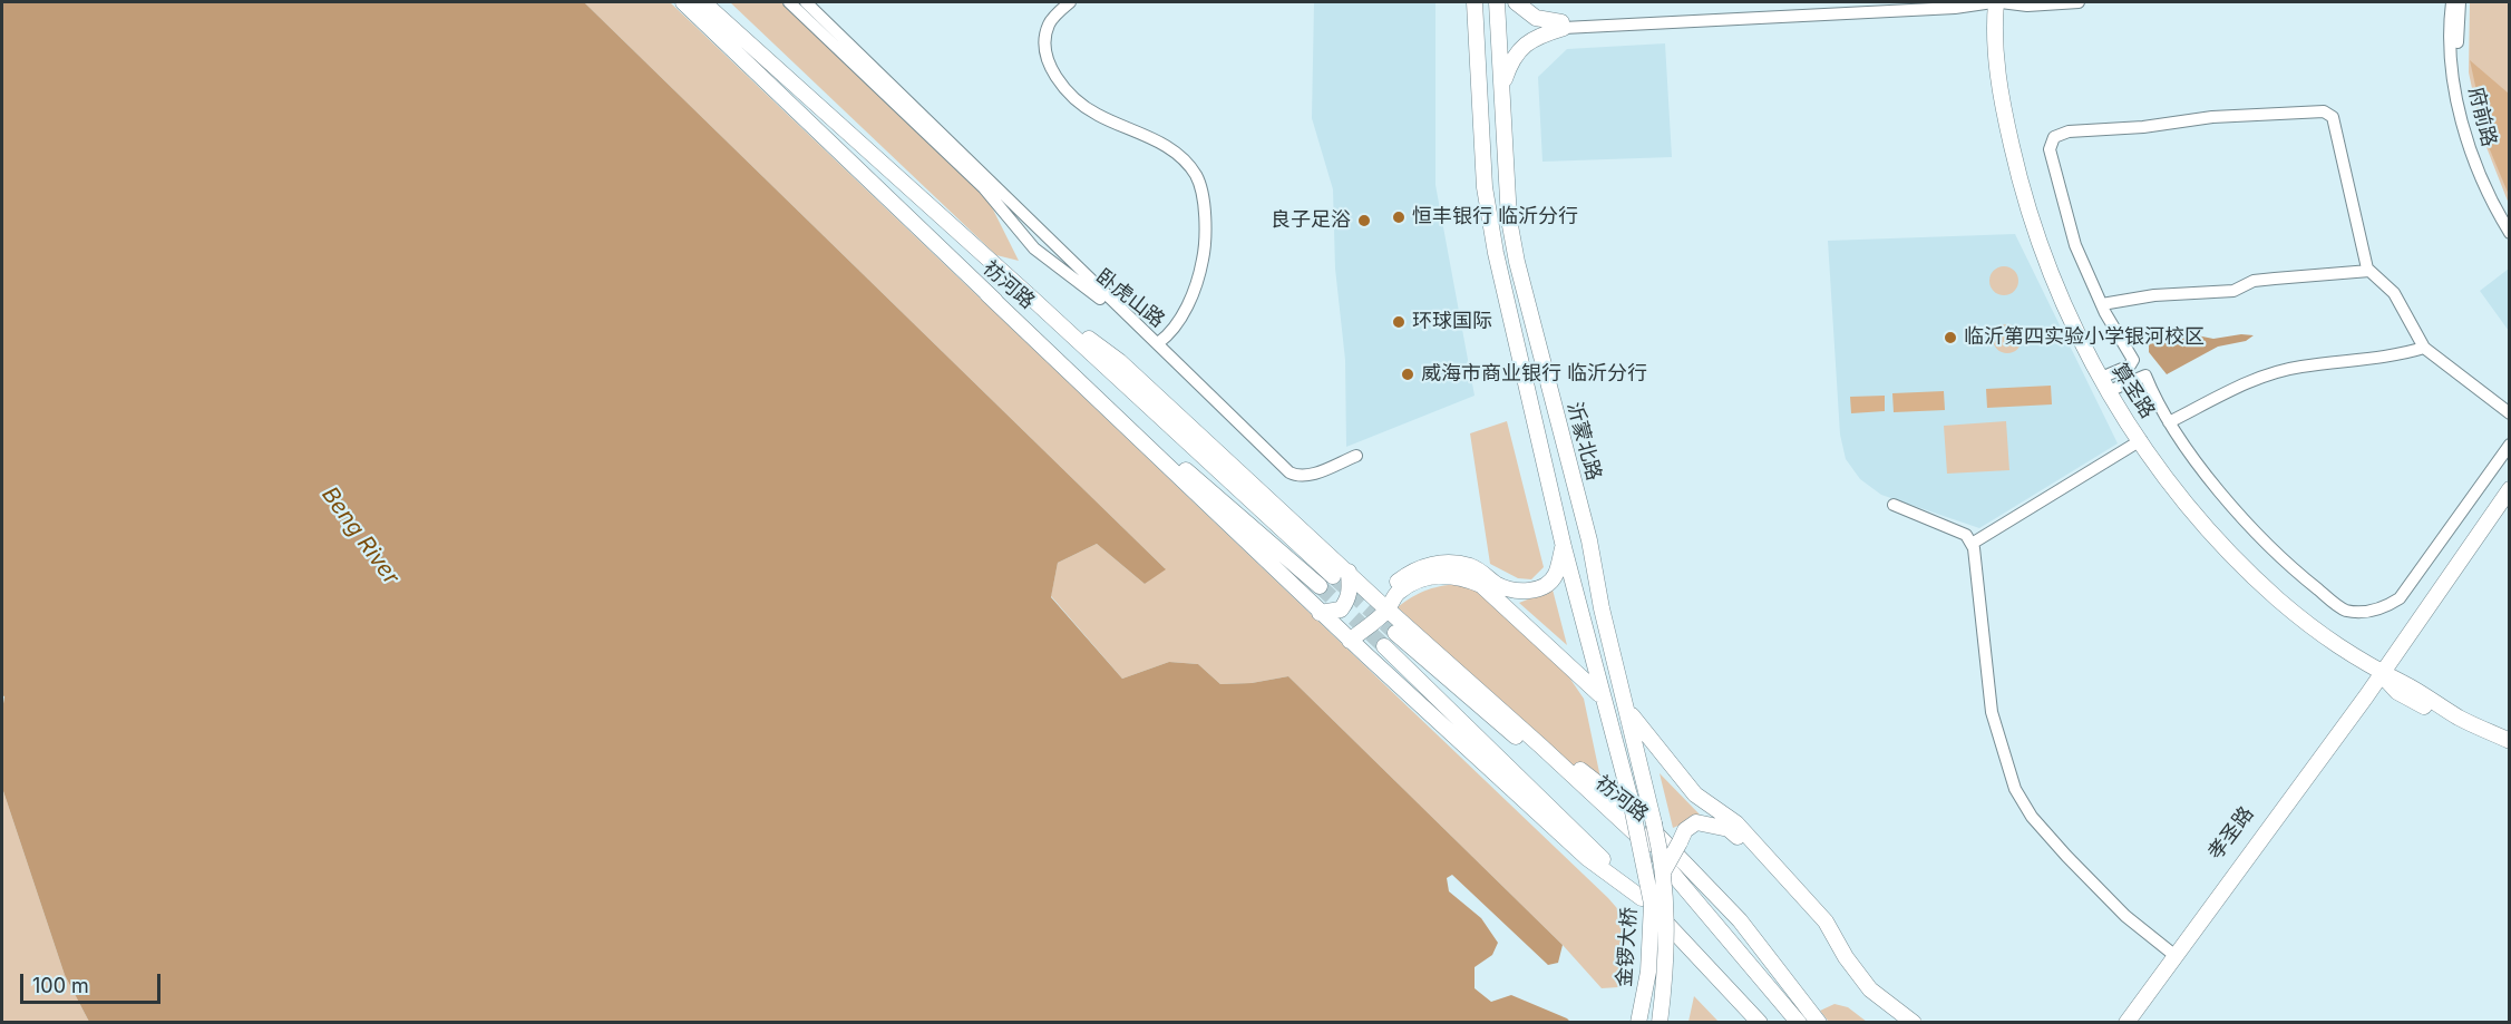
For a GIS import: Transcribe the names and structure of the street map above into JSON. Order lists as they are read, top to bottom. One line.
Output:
{"streets":{"main road":["祊河路","算圣路","沂蒙北路","孝圣路","金锣大桥"],"street":["府前路","卧虎山路"]},"crossings":[["算圣路","孝圣路"],["沂蒙北路","金锣大桥"]],"water":["Beng River"],"places":["恒丰银行 临沂分行","良子足浴","环球国际","临沂第四实验小学银河校区","威海市商业银行 临沂分行"],"scale_bar":"100 m"}
